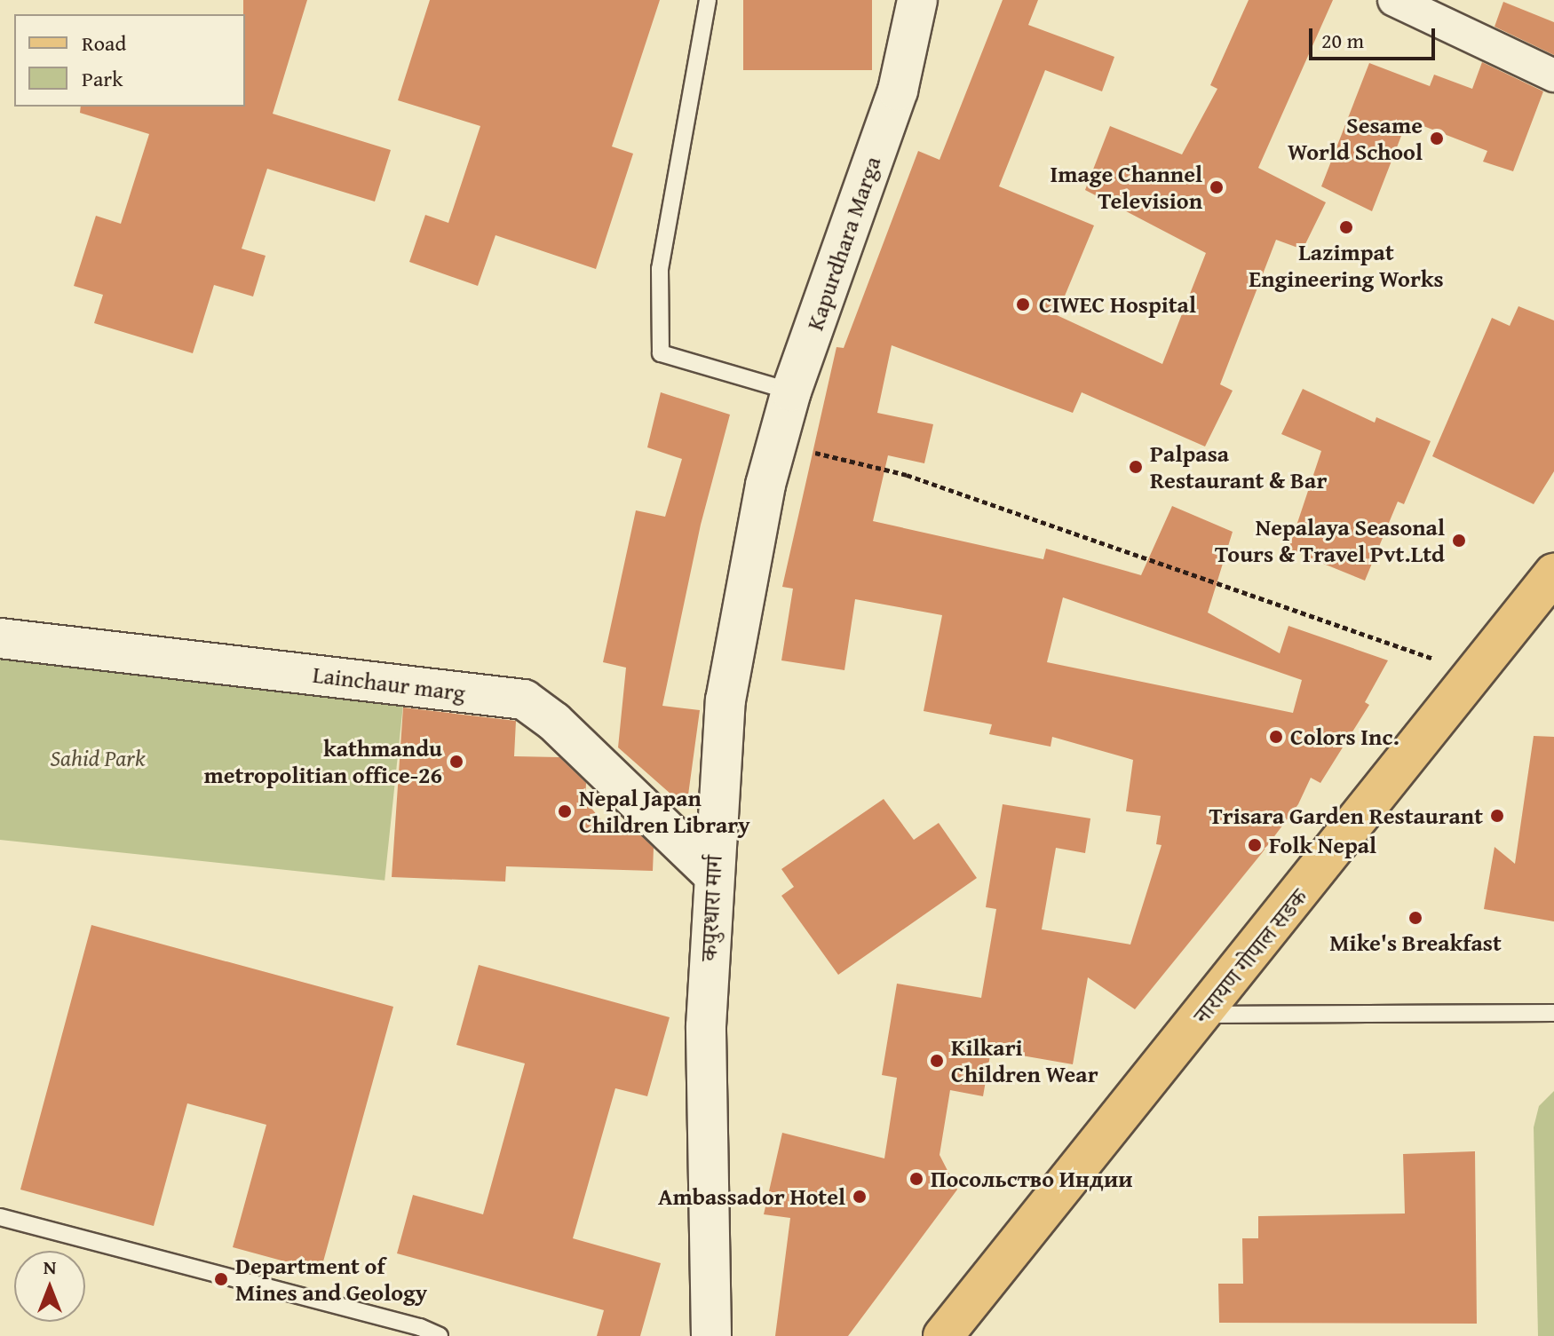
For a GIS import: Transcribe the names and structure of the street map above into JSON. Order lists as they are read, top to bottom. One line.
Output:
{"streets":{"main road":["नारायण गोपाल सडक"],"street":["Kapurdhara Marga","Lainchaur marg","कपुरधारा मार्ग"]},"crossings":[["Kapurdhara Marga","कपुरधारा मार्ग"],["Lainchaur marg","कपुरधारा मार्ग"]],"parks":["Sahid Park"],"places":["Sesame World School","Image Channel Television","Lazimpat Engineering Works","CIWEC Hospital","Palpasa Restaurant & Bar","Nepalaya Seasonal Tours & Travel Pvt.Ltd","Colors Inc.","kathmandu metropolitian office-26","Nepal Japan Children Library","Trisara Garden Restaurant","Folk Nepal","Mike's Breakfast","Kilkari Children Wear","Посольство Индии","Ambassador Hotel","Department of Mines and Geology"],"legend":["Road","Park"],"scale_bar":"20 m","north":"top"}
